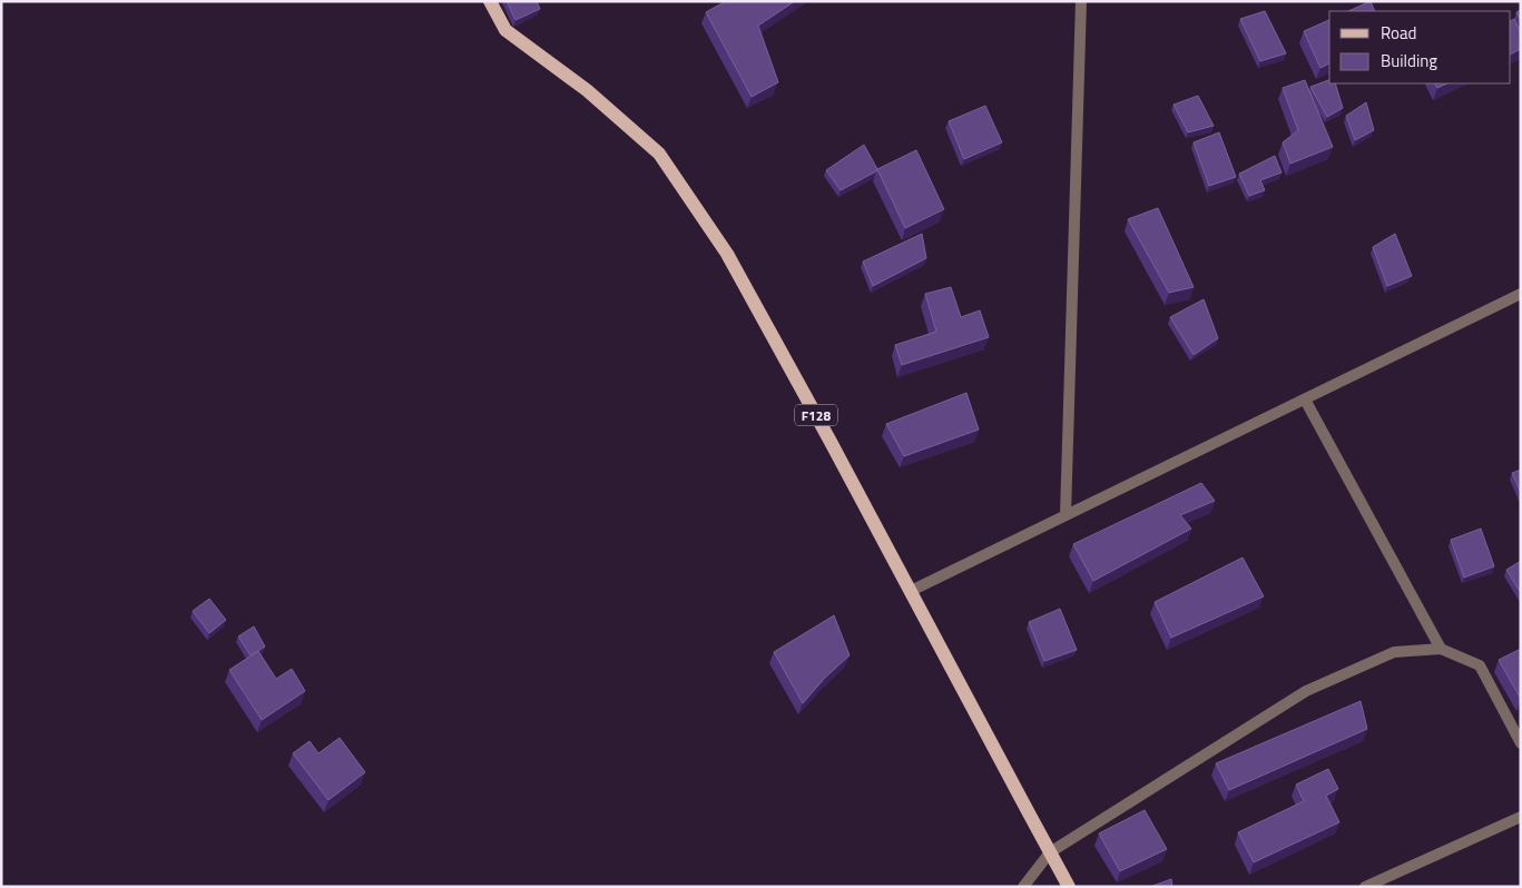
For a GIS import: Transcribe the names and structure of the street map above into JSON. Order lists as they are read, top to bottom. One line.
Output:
{"streets":{"main road":["F128"]},"legend":["Road","Building"]}
